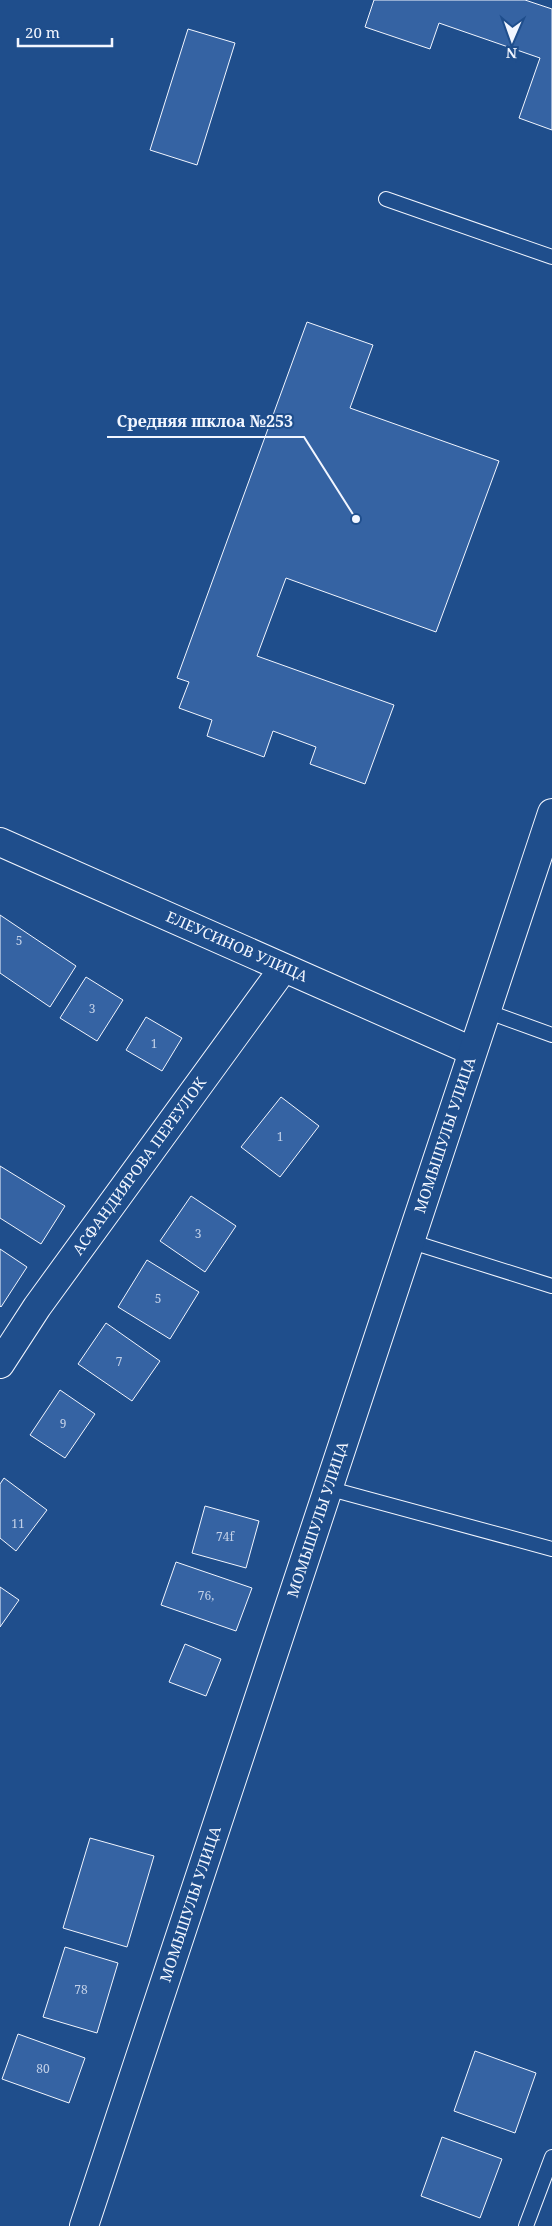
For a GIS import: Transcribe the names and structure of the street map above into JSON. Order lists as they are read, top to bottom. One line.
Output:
{"streets":{"street":["ЕЛЕУСИНОВ УЛИЦА","МОМЫШУЛЫ УЛИЦА","АСФАНДИЯРОВА ПЕРЕУЛОК"]},"crossings":[["ЕЛЕУСИНОВ УЛИЦА","МОМЫШУЛЫ УЛИЦА"],["ЕЛЕУСИНОВ УЛИЦА","АСФАНДИЯРОВА ПЕРЕУЛОК"]],"places":["Средняя шклоа №253"],"house_numbers":["5","3","1","1","3","5","7","9","11","74f","76,","78","80"],"scale_bar":"20 m","north":"bottom"}
